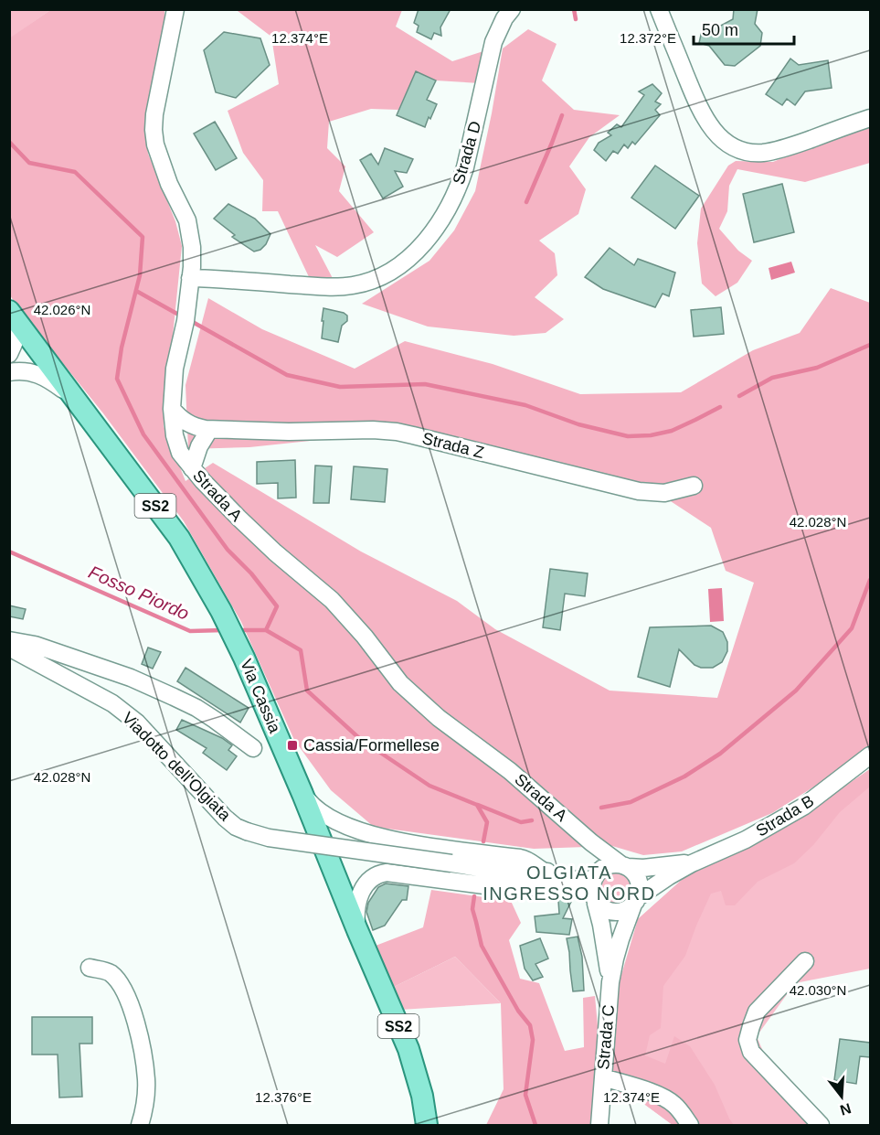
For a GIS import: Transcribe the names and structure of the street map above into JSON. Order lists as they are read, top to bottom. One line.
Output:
{"streets":{"main road":["SS2","Via Cassia"],"street":["Strada D","Strada Z","Strada A","Viadotto dell'Olgiata","Strada B","Strada C"]},"crossings":[["Strada D","Strada A"],["Strada Z","Strada A"],["Strada A","Strada B"],["Strada A","Strada C"],["Strada B","Strada C"]],"districts":["OLGIATA INGRESSO NORD"],"water":["Fosso Piordo"],"places":{"transit":["Cassia/Formellese"]},"scale_bar":"50 m","north":"bottom","coordinates":["12.374°E","12.372°E","42.026°N","42.028°N","42.030°N","12.376°E"]}
